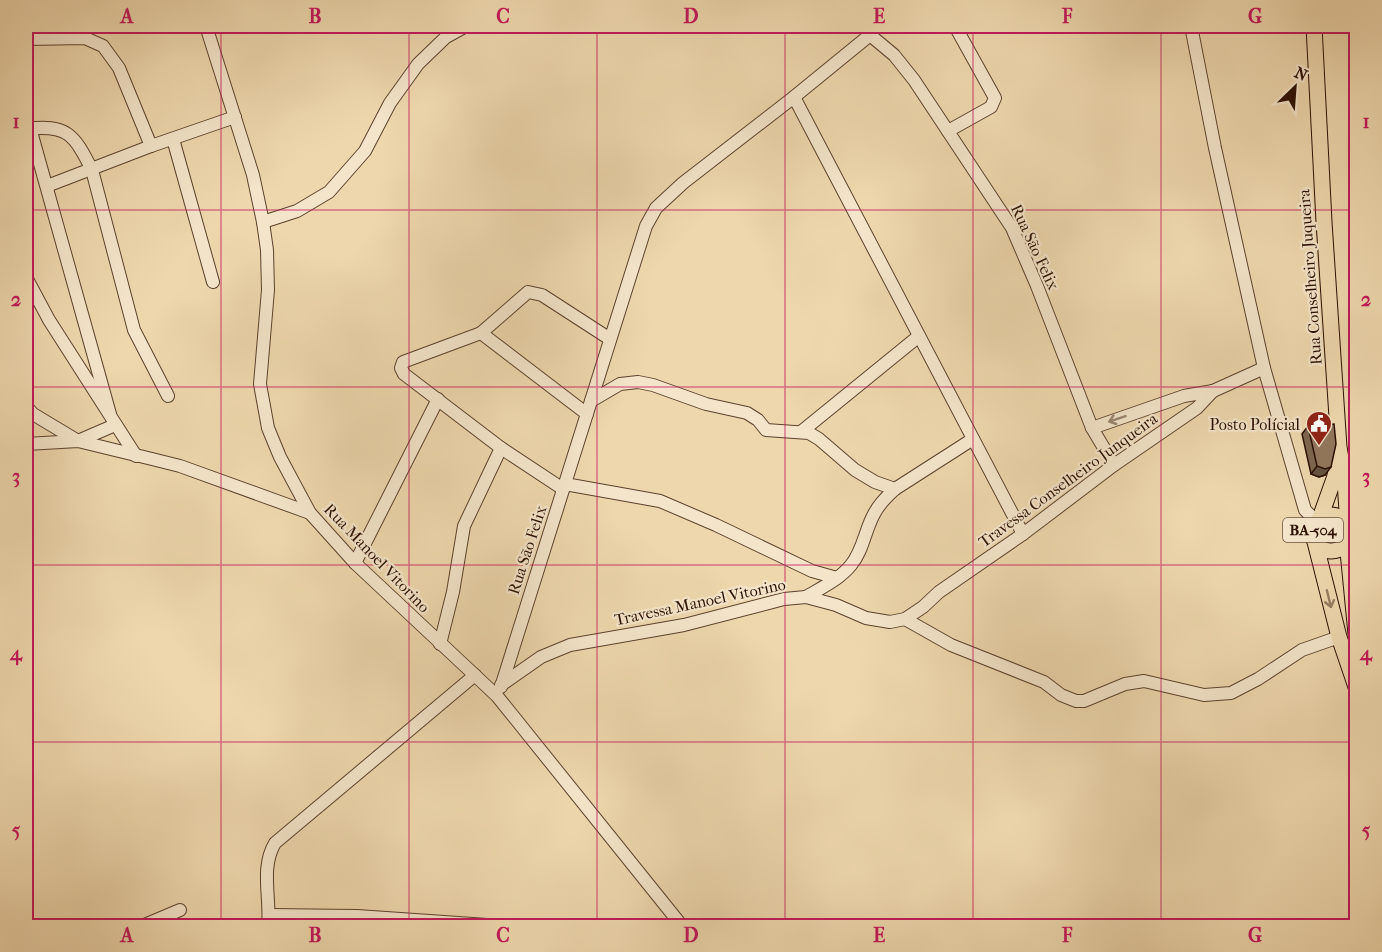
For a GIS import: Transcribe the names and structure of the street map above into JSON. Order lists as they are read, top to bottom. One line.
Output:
{"streets":{"main road":["Rua Conselheiro Juqueira","BA-504"],"street":["Rua São Felix","Travessa Conselheiro Junqueira","Rua Manoel Vitorino","Travessa Manoel Vitorino"]},"crossings":[["Rua São Felix","Travessa Conselheiro Junqueira"],["Rua São Felix","Rua Manoel Vitorino"],["Rua São Felix","Travessa Manoel Vitorino"],["Rua Conselheiro Juqueira","BA-504"],["Travessa Conselheiro Junqueira","Travessa Manoel Vitorino"],["Rua Manoel Vitorino","Travessa Manoel Vitorino"]],"places":{"public building":["Posto Polícial"]},"north":"top right","grid":{"columns":["A","B","C","D","E","F","G"],"rows":["1","2","3","4","5"]}}
